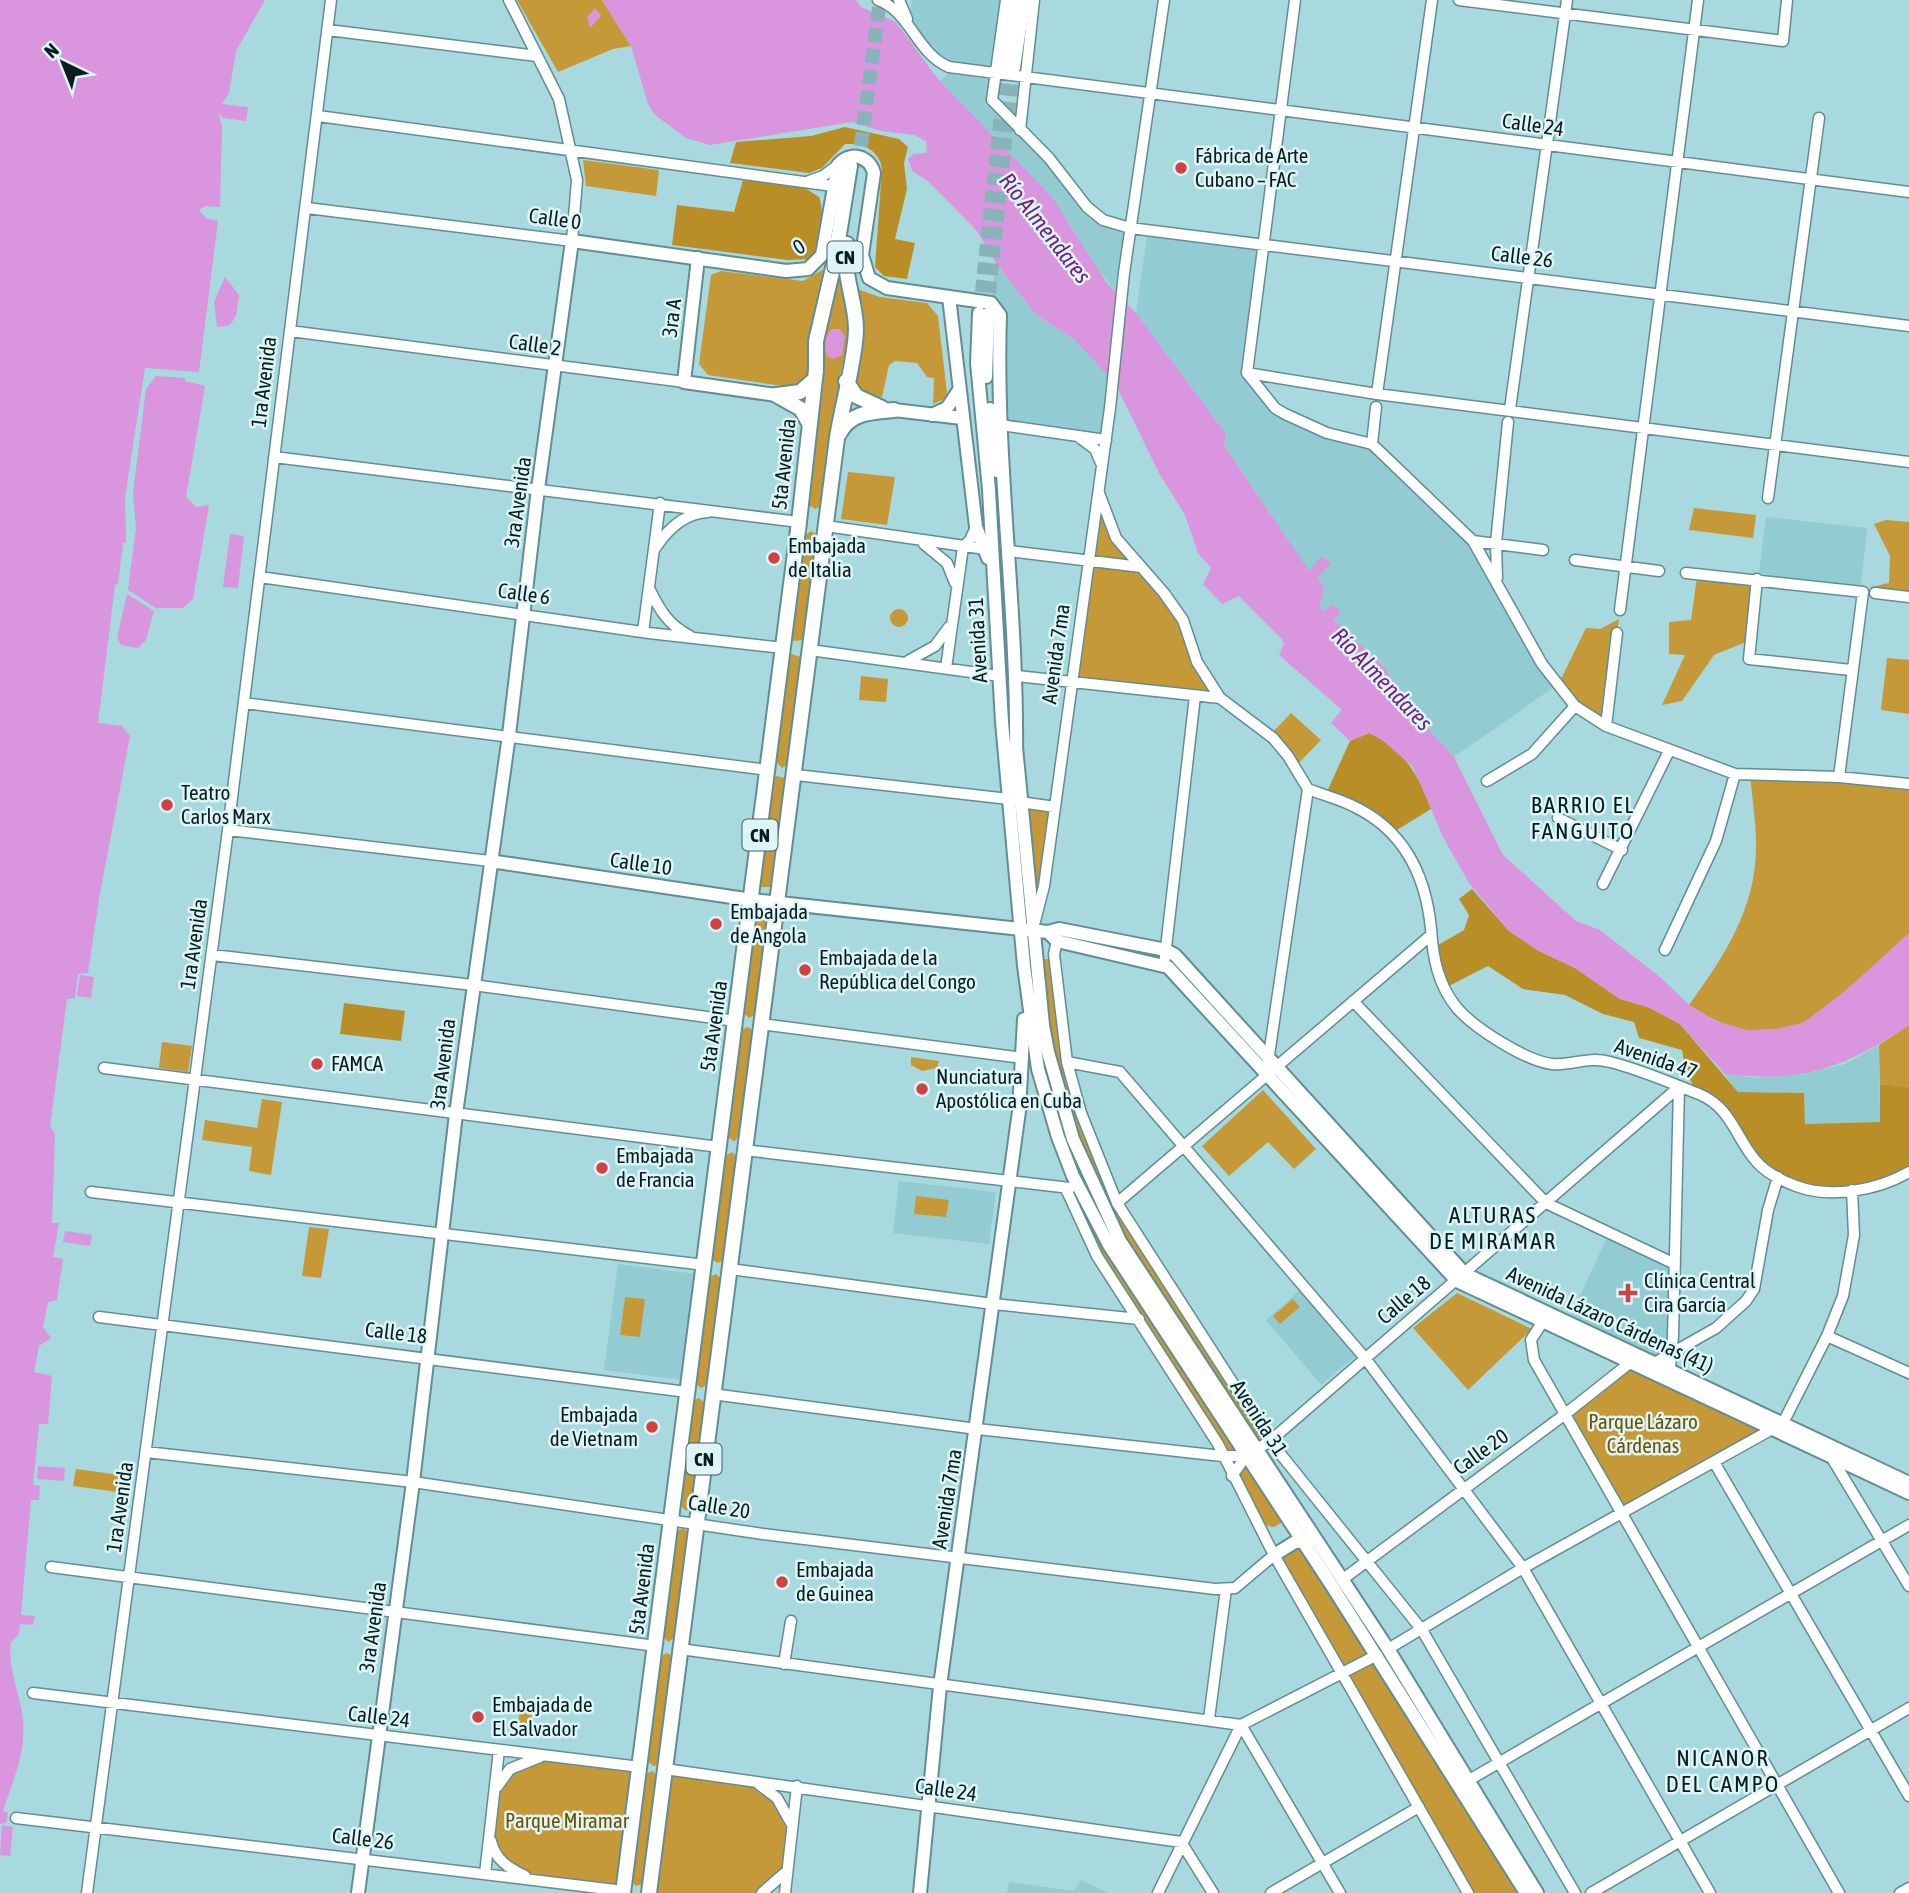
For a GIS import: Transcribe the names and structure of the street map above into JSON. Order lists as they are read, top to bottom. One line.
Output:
{"streets":{"highway":["CN","5ta Avenida"],"main road":["Calle 0","0","3ra A","Calle 2","3ra Avenida","Avenida 31","Avenida 7ma","Calle 10","Avenida Lázaro Cárdenas (41)"],"street":["Calle 24","Calle 26","1ra Avenida","Calle 6","Avenida 47","Calle 18","Calle 20"]},"crossings":[["Calle 24","CN"],["Calle 24","Calle 26"],["Calle 24","1ra Avenida"],["Calle 24","5ta Avenida"],["Calle 24","3ra Avenida"],["Calle 24","Avenida 7ma"],["Calle 0","0"],["Calle 0","3ra A"],["Calle 0","1ra Avenida"],["Calle 0","3ra Avenida"],["CN","5ta Avenida"],["CN","Calle 10"],["CN","Calle 20"],["Calle 26","1ra Avenida"],["Calle 26","5ta Avenida"],["Calle 26","3ra Avenida"],["Calle 26","Avenida 7ma"],["3ra A","Calle 2"],["Calle 2","1ra Avenida"],["Calle 2","3ra Avenida"],["1ra Avenida","Calle 6"],["1ra Avenida","Calle 10"],["1ra Avenida","Calle 18"],["1ra Avenida","Calle 20"],["5ta Avenida","Calle 6"],["5ta Avenida","Calle 10"],["5ta Avenida","Calle 18"],["5ta Avenida","Calle 20"],["3ra Avenida","Calle 6"],["3ra Avenida","Calle 10"],["3ra Avenida","Calle 18"],["3ra Avenida","Calle 20"],["Avenida 31","Avenida 7ma"],["Avenida 31","Calle 10"],["Avenida 31","Calle 18"],["Avenida 31","Calle 20"],["Avenida 7ma","Calle 10"],["Avenida 7ma","Calle 18"],["Avenida 7ma","Calle 20"],["Calle 10","Avenida Lázaro Cárdenas (41)"],["Avenida 47","Calle 18"],["Calle 18","Avenida Lázaro Cárdenas (41)"],["Avenida Lázaro Cárdenas (41)","Calle 20"]],"districts":["BARRIO EL FANGUITO","ALTURAS DE MIRAMAR","NICANOR DEL CAMPO"],"water":["Río Almendares"],"parks":["Parque Lázaro Cárdenas","Parque Miramar"],"places":{"other":["Fábrica de Arte Cubano – FAC","Embajada de Italia","Teatro Carlos Marx","Embajada de Angola","Embajada de la República del Congo","FAMCA","Nunciatura Apostólica en Cuba","Embajada de Francia","Embajada de Vietnam","Embajada de Guinea","Embajada de El Salvador"],"health":["Clínica Central Cira García"]},"north":"top left"}
